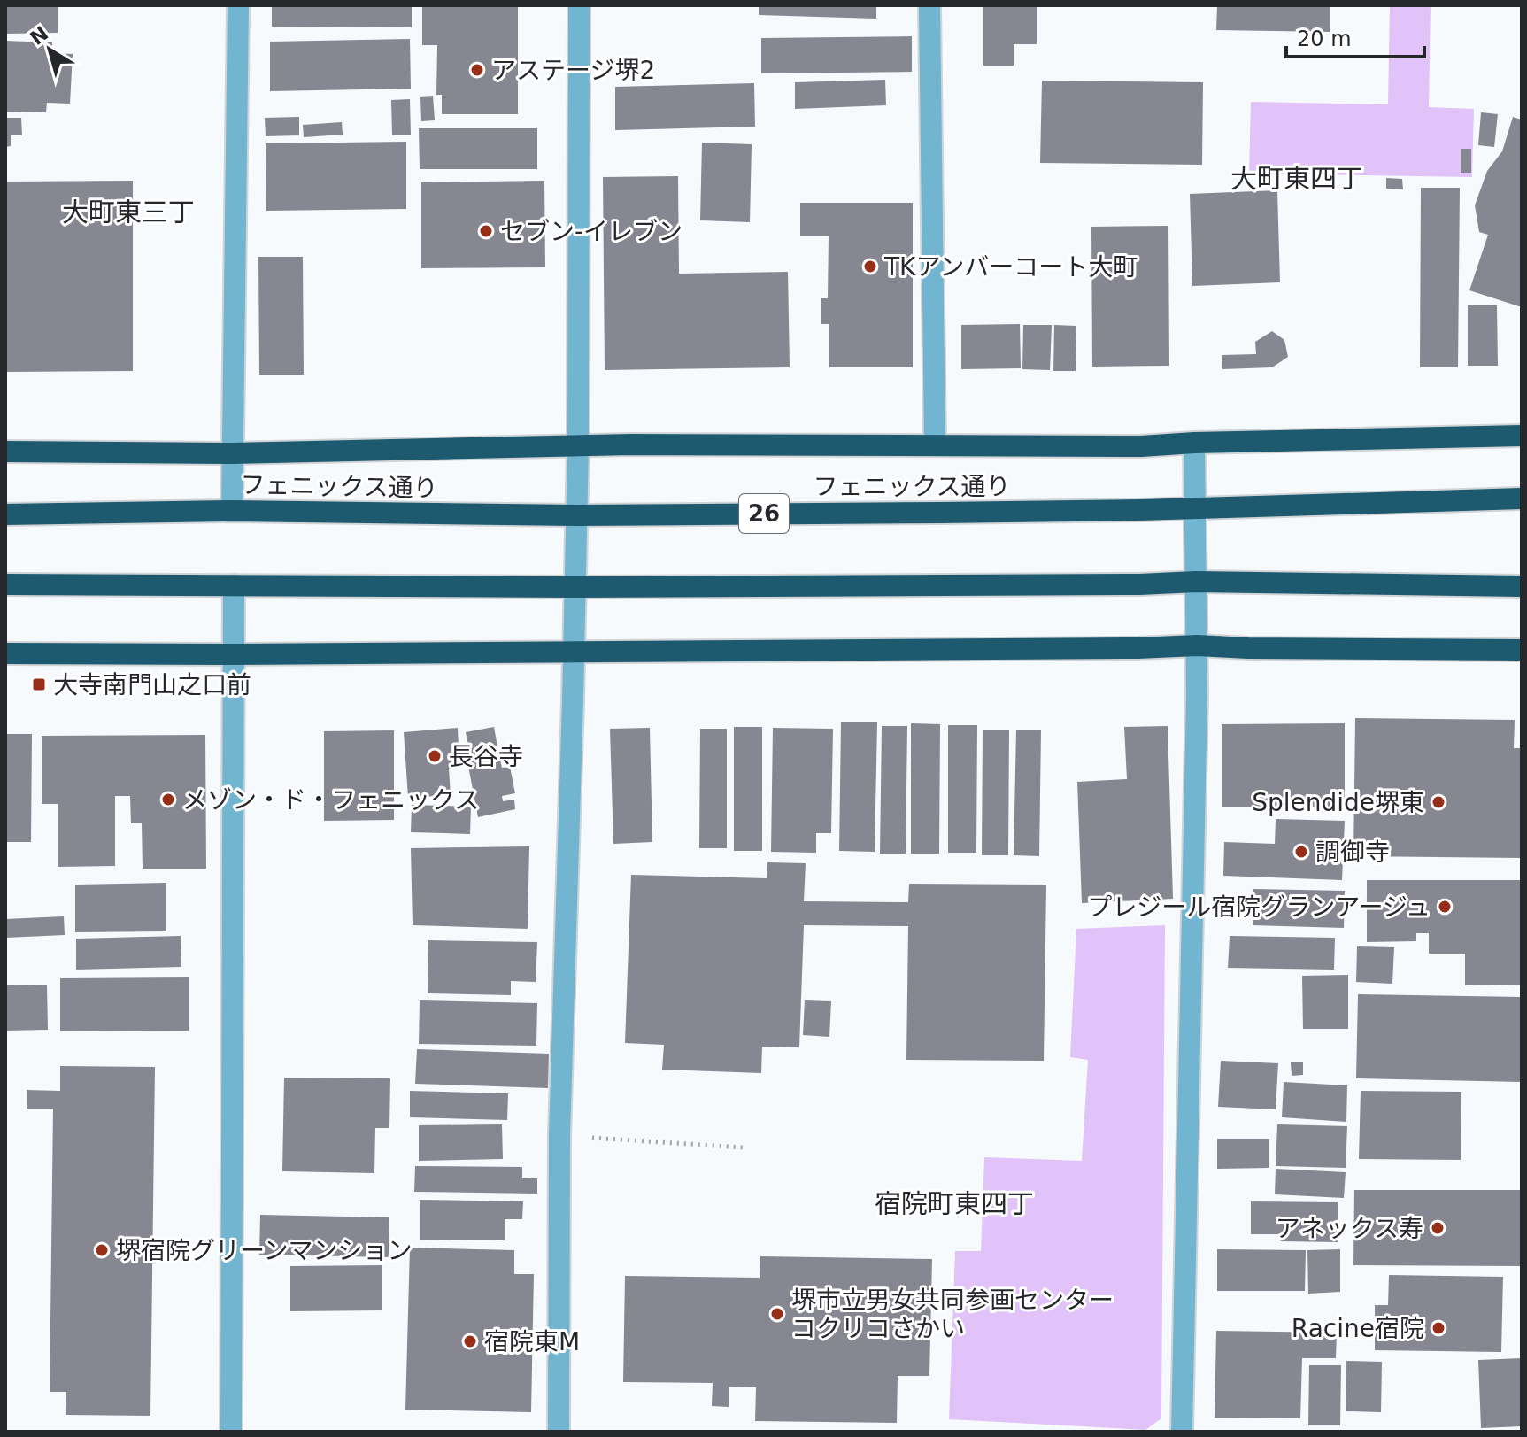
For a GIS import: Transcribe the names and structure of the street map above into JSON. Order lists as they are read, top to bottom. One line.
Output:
{"streets":{"highway":["フェニックス通り","26"]},"districts":["大町東四丁","大町東三丁","宿院町東四丁"],"places":{"other":["アステージ堺2","セブン-イレブン","TKアンバーコート大町","長谷寺","メゾン・ド・フェニックス","Splendide堺東","調御寺","プレジール宿院グランアージュ","アネックス寿","堺宿院グリーンマンション","堺市立男女共同参画センター コクリコさかい","Racine宿院","宿院東M"],"transit":["大寺南門山之口前"]},"scale_bar":"20 m","north":"top left"}
